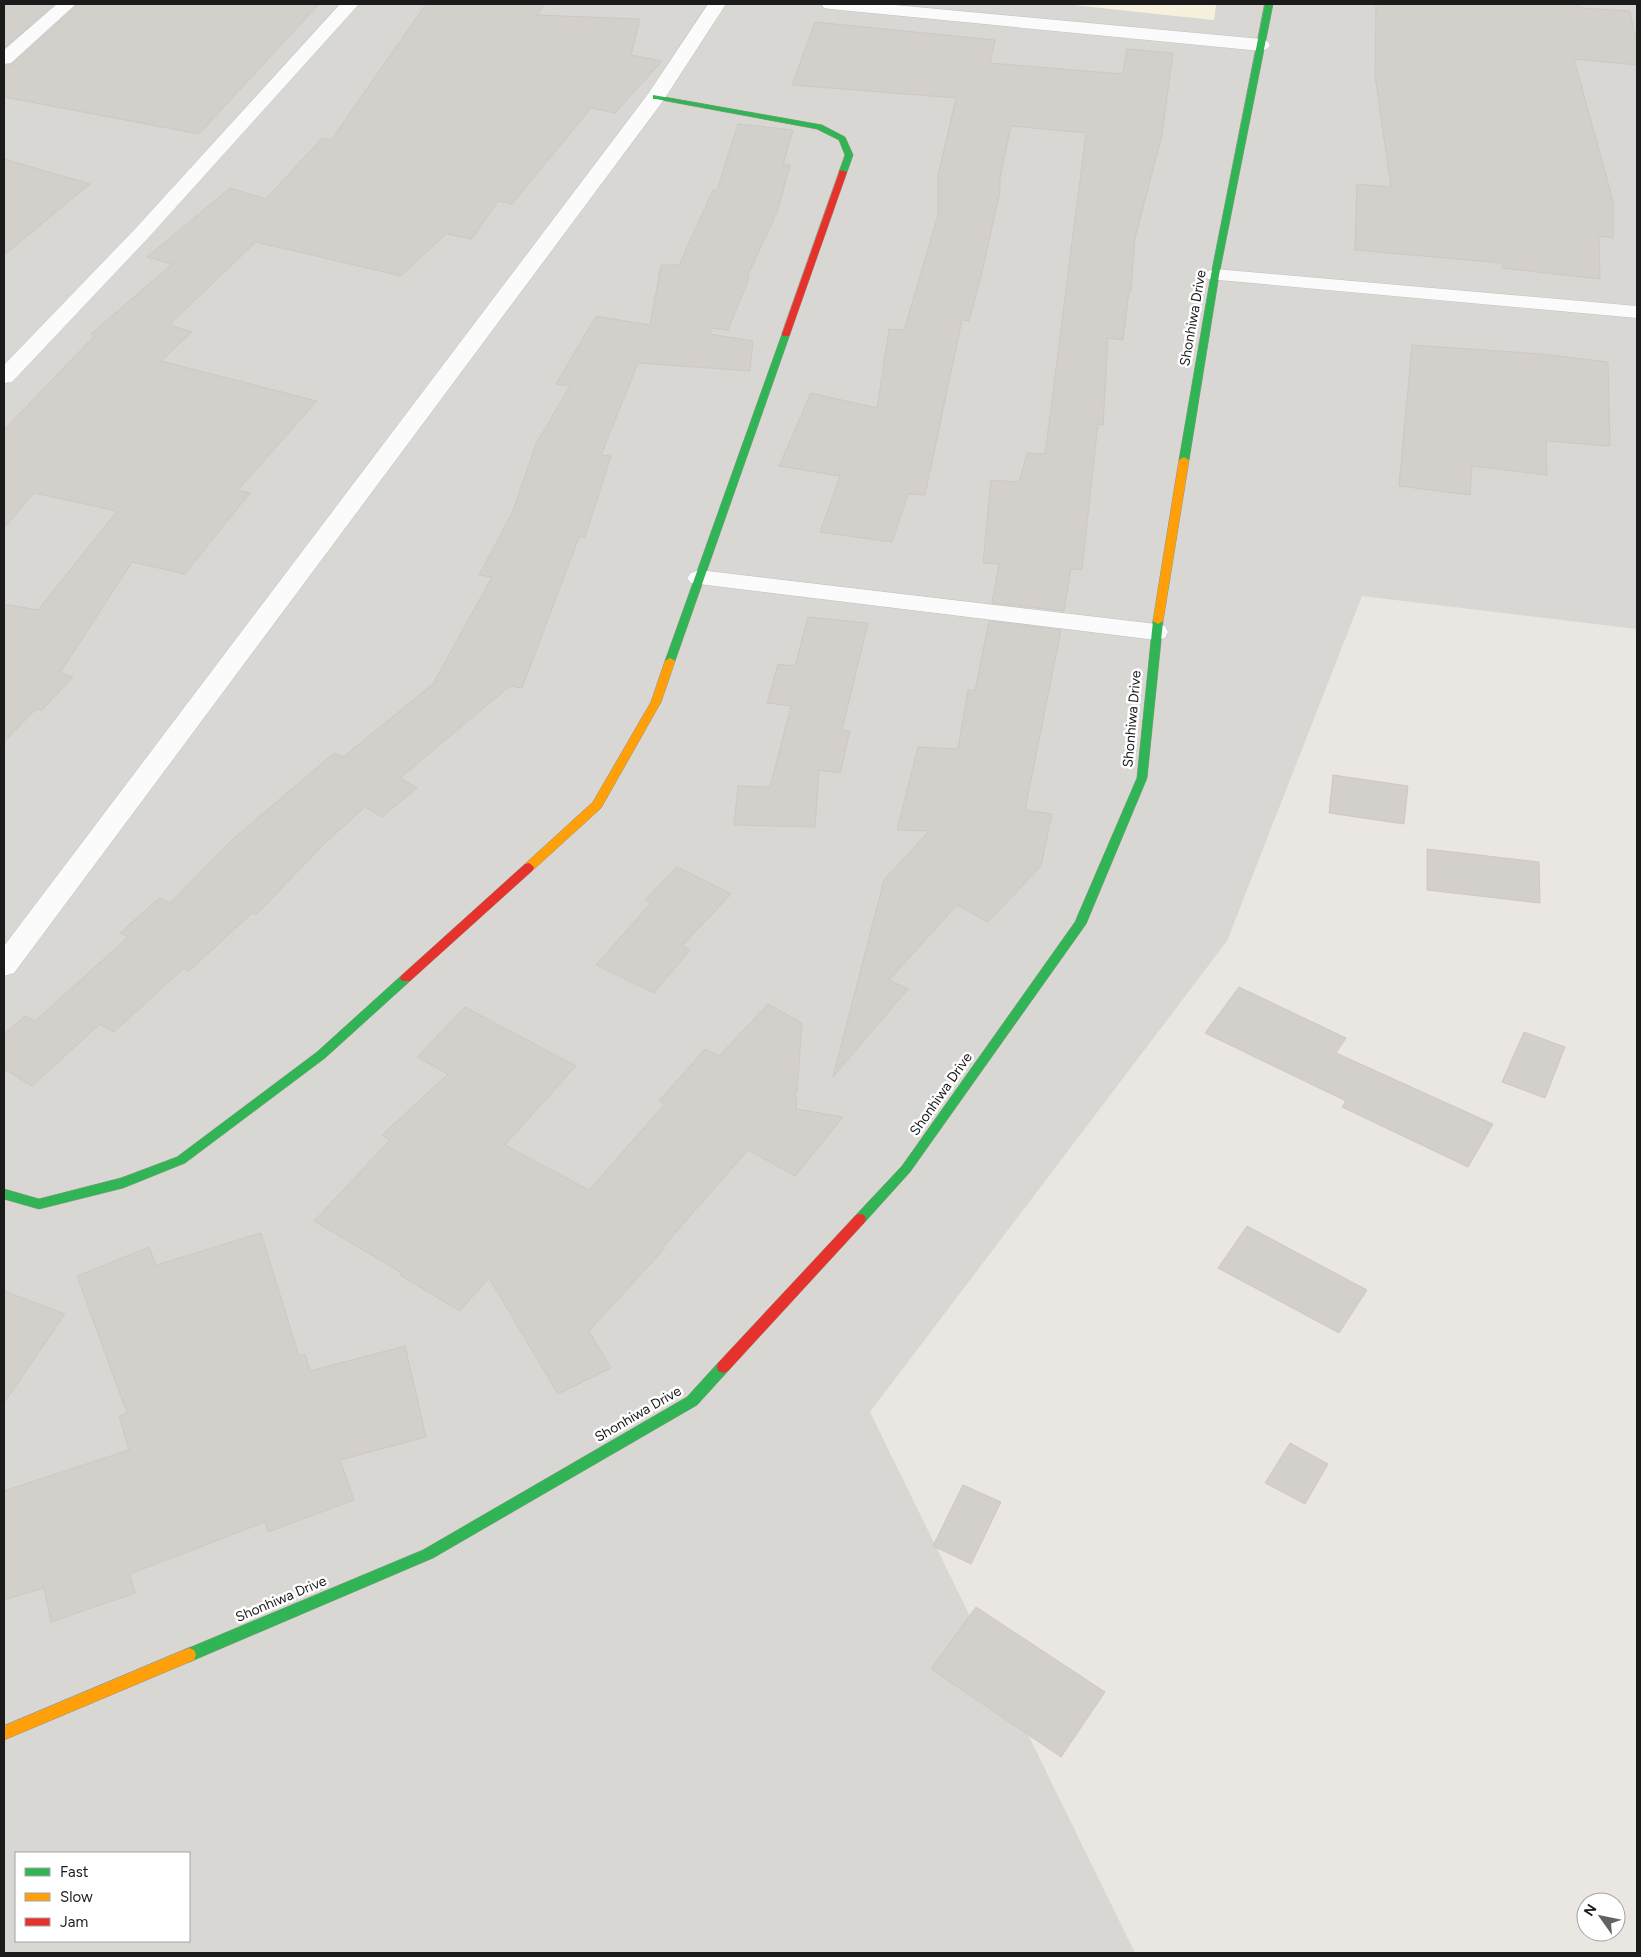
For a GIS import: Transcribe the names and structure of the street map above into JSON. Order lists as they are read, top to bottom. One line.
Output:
{"streets":{"street":["Shonhiwa Drive"]},"legend":["Fast","Slow","Jam"],"north":"top left"}
